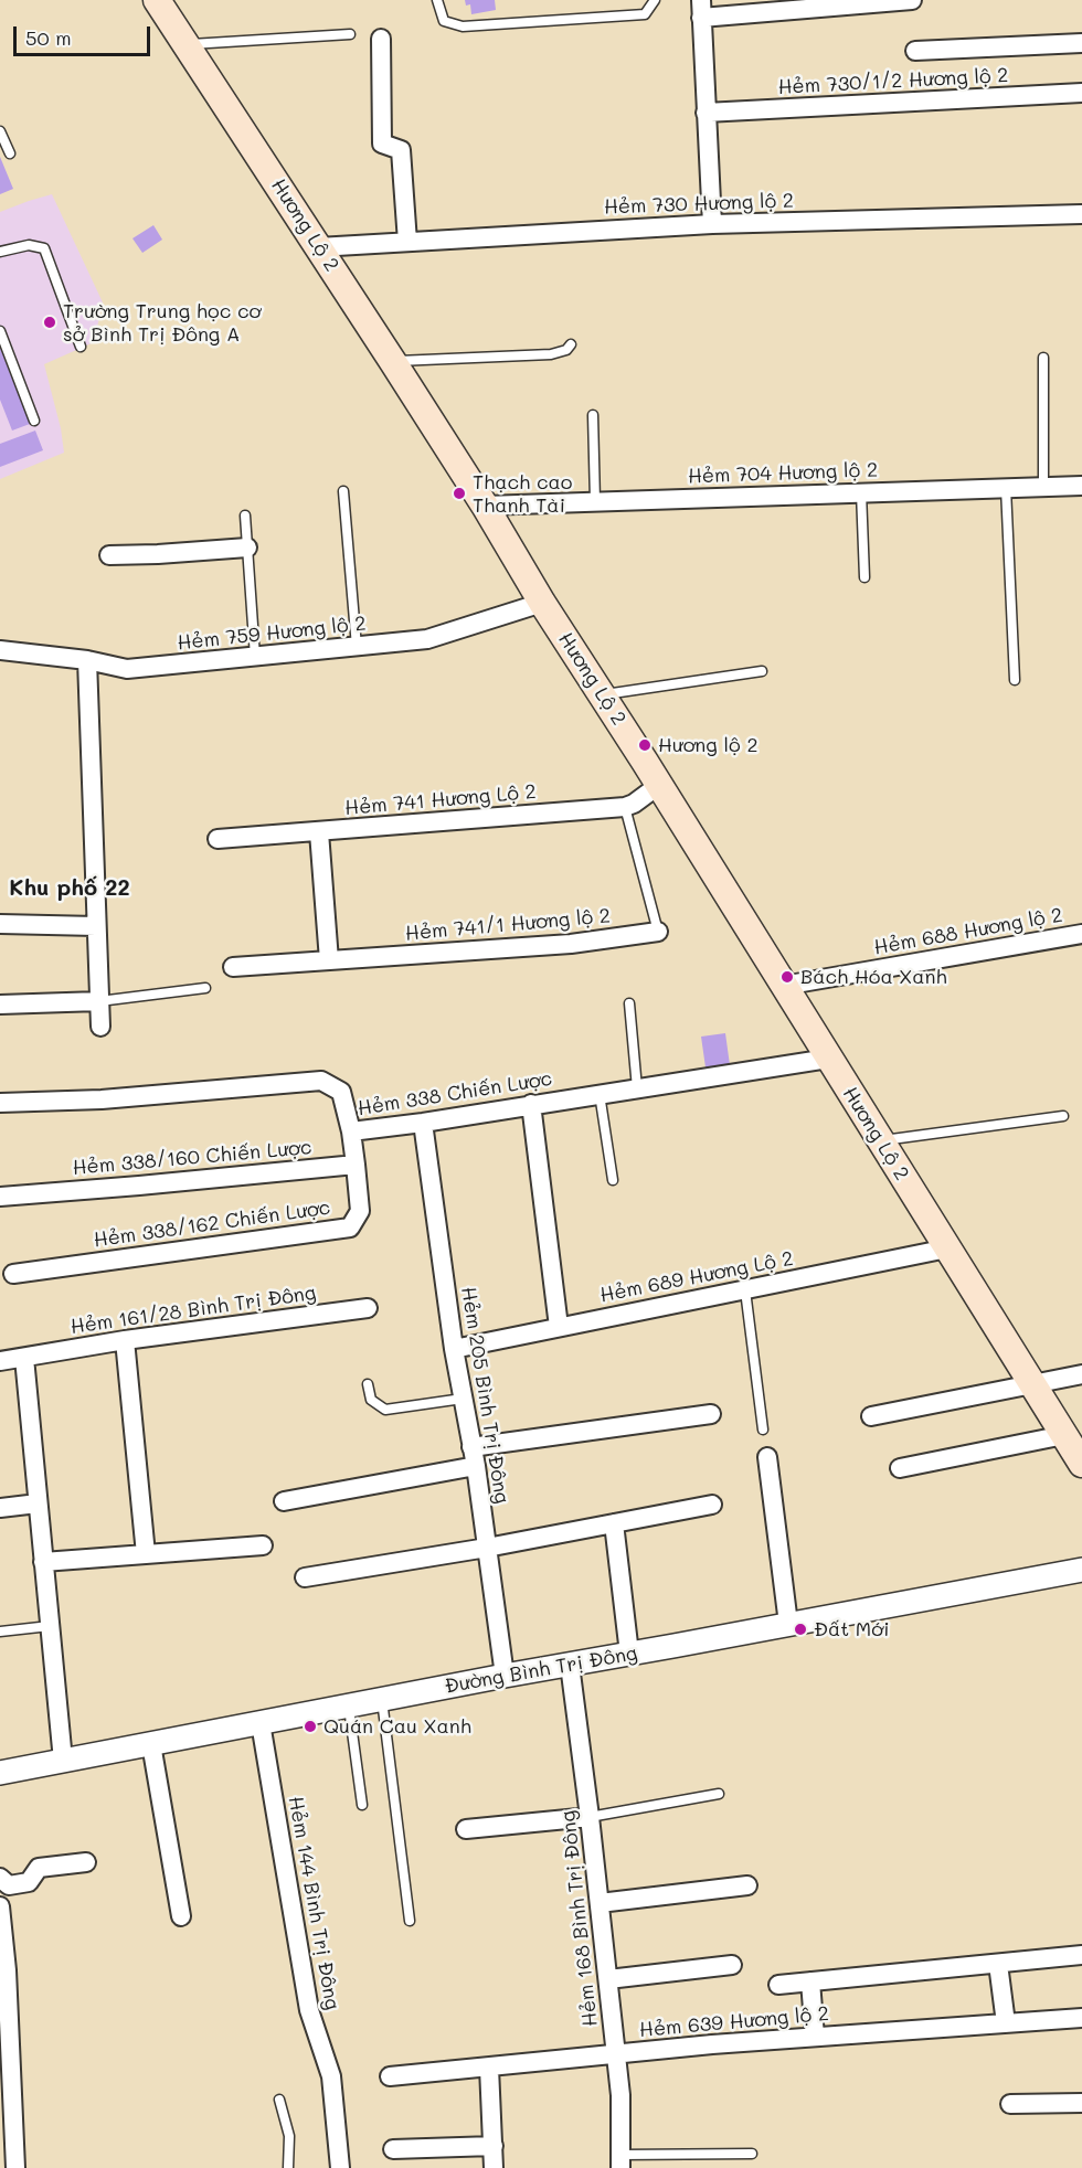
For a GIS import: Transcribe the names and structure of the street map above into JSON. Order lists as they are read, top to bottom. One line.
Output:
{"streets":{"main road":["Hương Lộ 2"],"street":["Hẻm 730/1/2 Hương lộ 2","Hẻm 730 Hương lộ 2","Hẻm 704 Hương lộ 2","Hẻm 759 Hương lộ 2","Hẻm 741 Hương Lộ 2","Hẻm 741/1 Hương lộ 2","Hẻm 688 Hương lộ 2","Hẻm 338 Chiến Lược","Hẻm 338/160 Chiến Lược","Hẻm 338/162 Chiến Lược","Hẻm 689 Hương Lộ 2","Hẻm 161/28 Bình Trị Đông","Hẻm 205 Bình Trị Đông","Đường Bình Trị Đông","Hẻm 144 Bình Trị Đông","Hẻm 168 Bình Trị Đông","Hẻm 639 Hương lộ 2"]},"crossings":[["Hẻm 730 Hương lộ 2","Hương Lộ 2"],["Hương Lộ 2","Hẻm 704 Hương lộ 2"],["Hương Lộ 2","Hẻm 759 Hương lộ 2"],["Hương Lộ 2","Hẻm 741 Hương Lộ 2"],["Hương Lộ 2","Hẻm 688 Hương lộ 2"],["Hương Lộ 2","Hẻm 338 Chiến Lược"],["Hương Lộ 2","Hẻm 689 Hương Lộ 2"],["Hẻm 741 Hương Lộ 2","Hẻm 741/1 Hương lộ 2"],["Hẻm 338 Chiến Lược","Hẻm 205 Bình Trị Đông"],["Hẻm 338/160 Chiến Lược","Hẻm 338/162 Chiến Lược"],["Hẻm 689 Hương Lộ 2","Hẻm 205 Bình Trị Đông"],["Hẻm 205 Bình Trị Đông","Đường Bình Trị Đông"],["Đường Bình Trị Đông","Hẻm 144 Bình Trị Đông"],["Đường Bình Trị Đông","Hẻm 168 Bình Trị Đông"],["Hẻm 168 Bình Trị Đông","Hẻm 639 Hương lộ 2"]],"districts":["Khu phố 22"],"places":["Trường Trung học cơ sở Bình Trị Đông A","Thạch cao Thanh Tài","Hương lộ 2","Bách Hóa Xanh","Đất Mới","Quán Cau Xanh"],"scale_bar":"50 m"}
